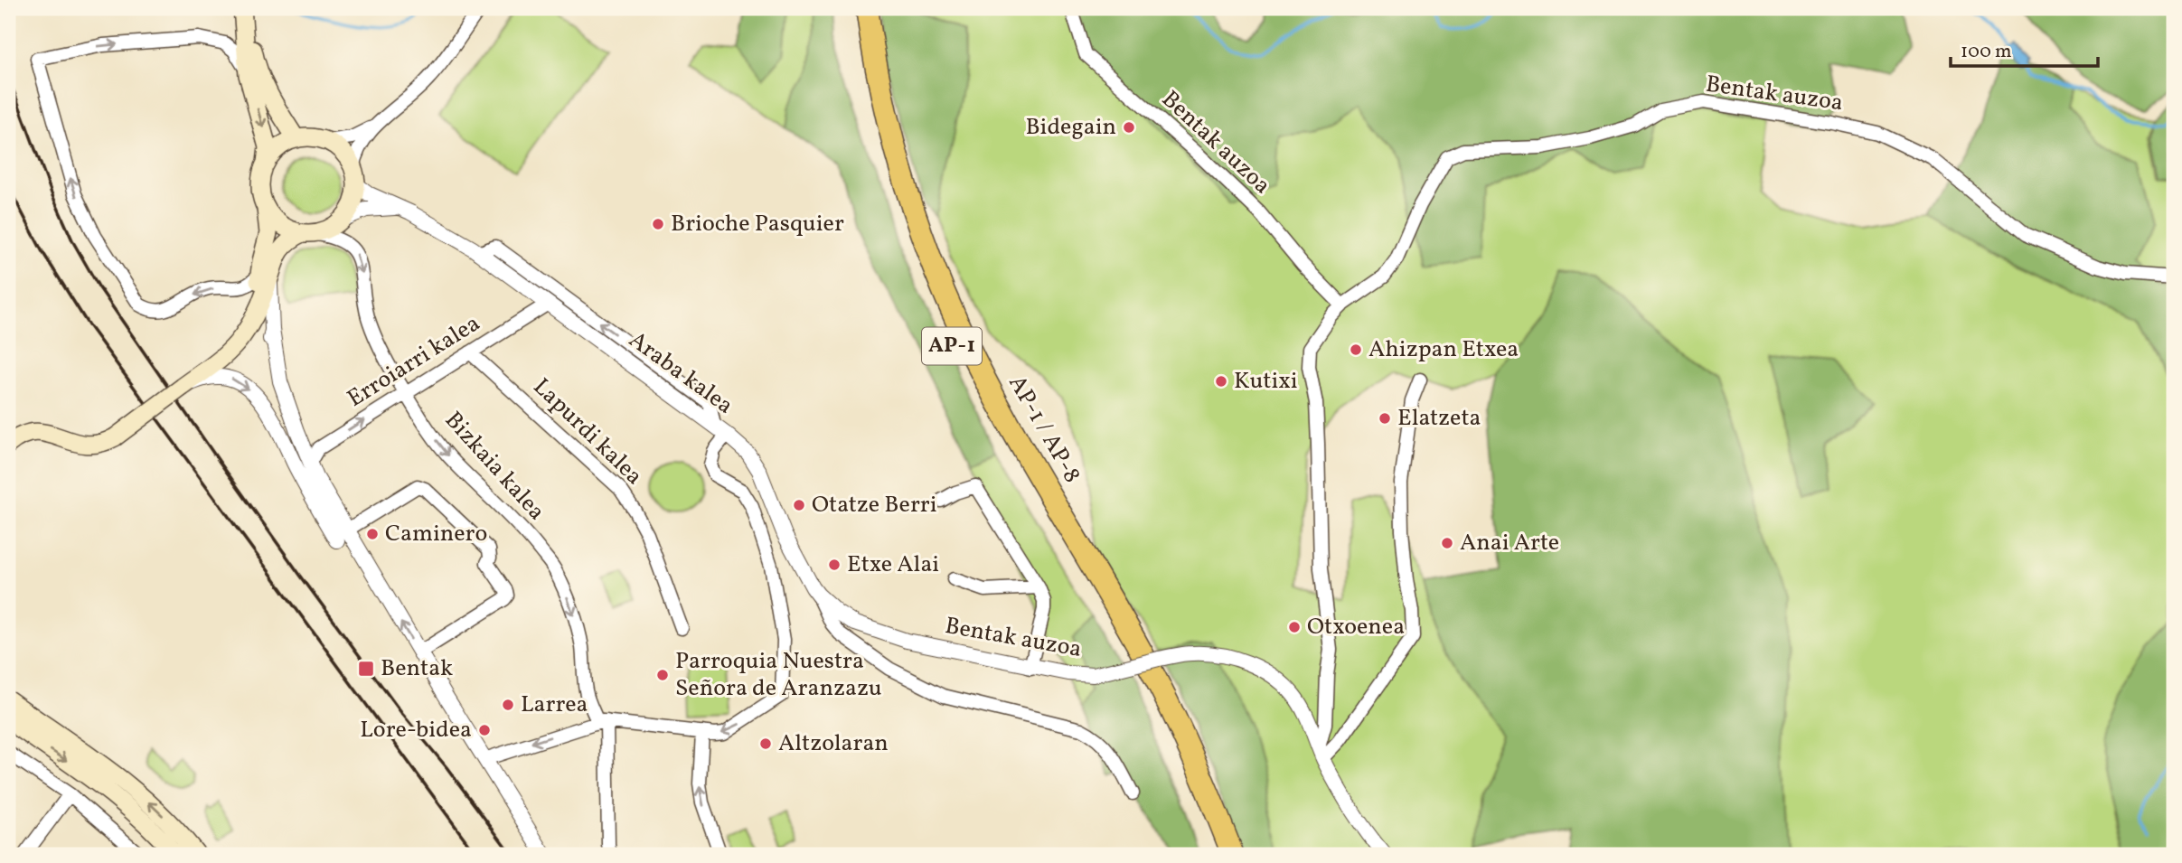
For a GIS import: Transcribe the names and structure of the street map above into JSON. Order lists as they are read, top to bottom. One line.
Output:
{"streets":{"highway":["AP-1","AP-1 / AP-8"],"street":["Bentak auzoa","Erroiarri kalea","Araba kalea","Lapurdi kalea","Bizkaia kalea"]},"crossings":[["Bentak auzoa","Araba kalea"],["Erroiarri kalea","Araba kalea"],["Erroiarri kalea","Lapurdi kalea"],["Erroiarri kalea","Bizkaia kalea"],["Araba kalea","Bizkaia kalea"]],"one_way":["Erroiarri kalea"],"places":{"other":["Bidegain","Brioche Pasquier","Ahizpan Etxea","Kutixi","Elatzeta","Otatze Berri","Caminero","Anai Arte","Etxe Alai","Otxoenea","Parroquia Nuestra Señora de Aranzazu","Larrea","Lore-bidea","Altzolaran"],"transit":["Bentak"]},"scale_bar":"100 m"}
